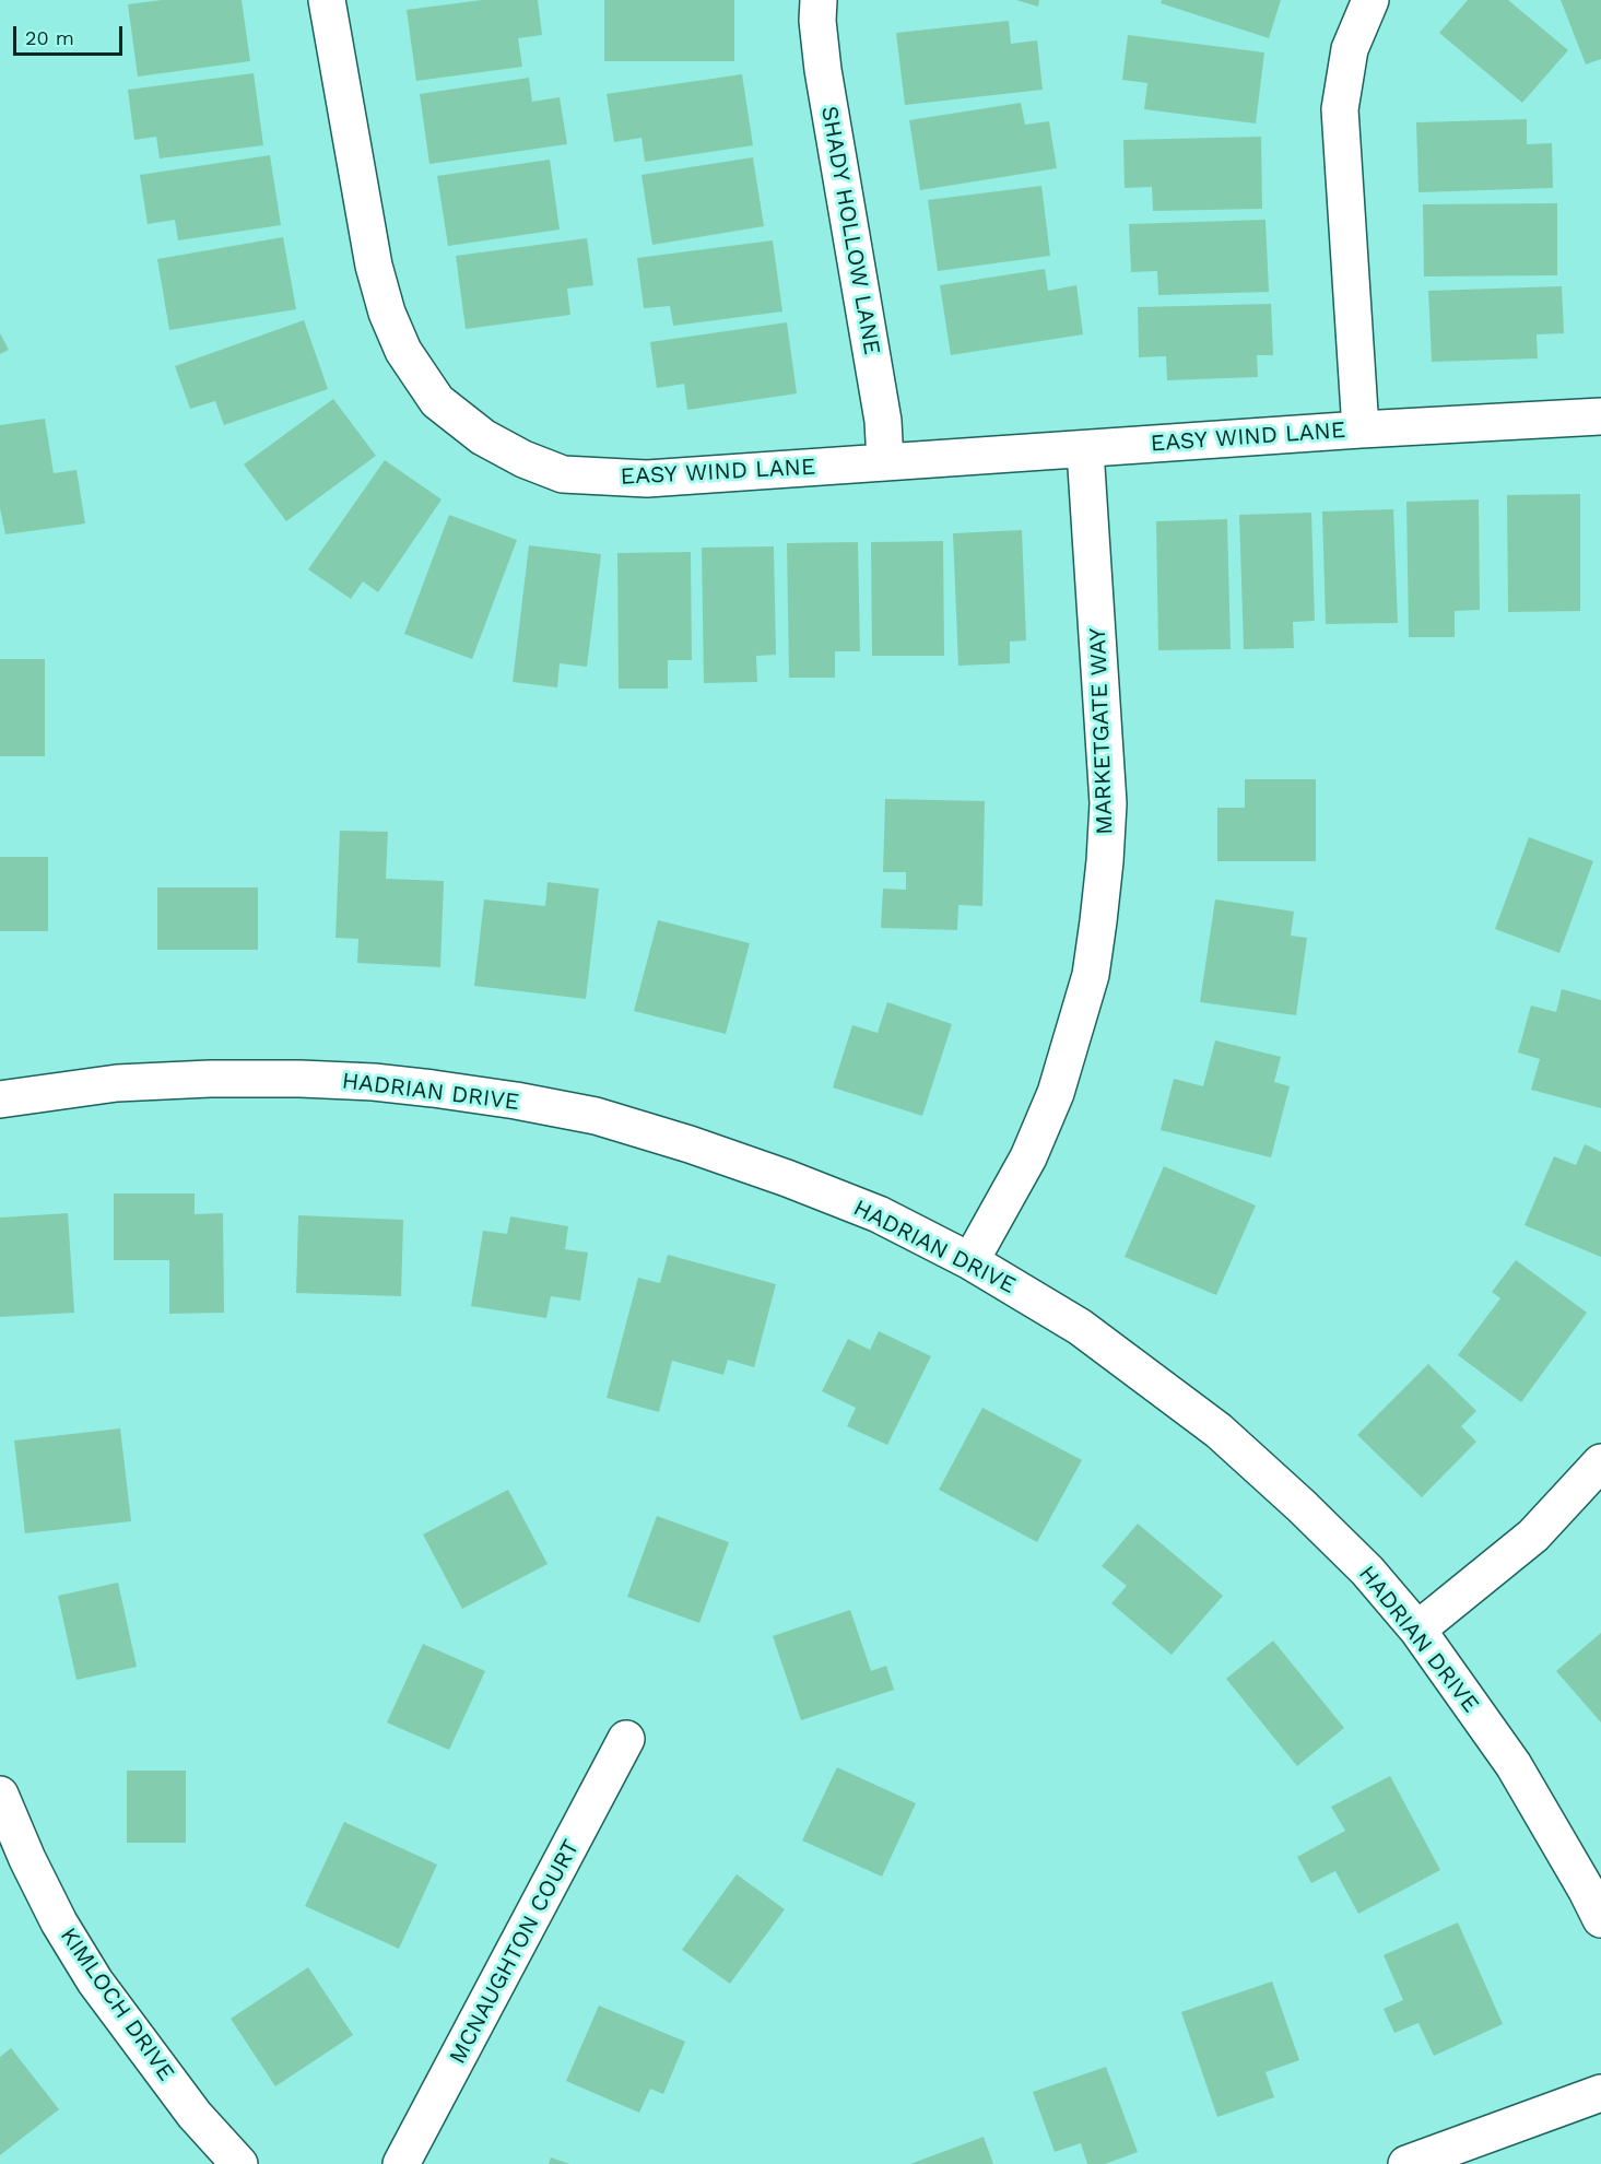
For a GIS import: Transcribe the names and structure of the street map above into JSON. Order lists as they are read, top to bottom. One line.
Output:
{"streets":{"street":["SHADY HOLLOW LANE","EASY WIND LANE","MARKETGATE WAY","HADRIAN DRIVE","MCNAUGHTON COURT","KIMLOCH DRIVE"]},"crossings":[["SHADY HOLLOW LANE","EASY WIND LANE"],["EASY WIND LANE","MARKETGATE WAY"],["MARKETGATE WAY","HADRIAN DRIVE"]],"scale_bar":"20 m"}
